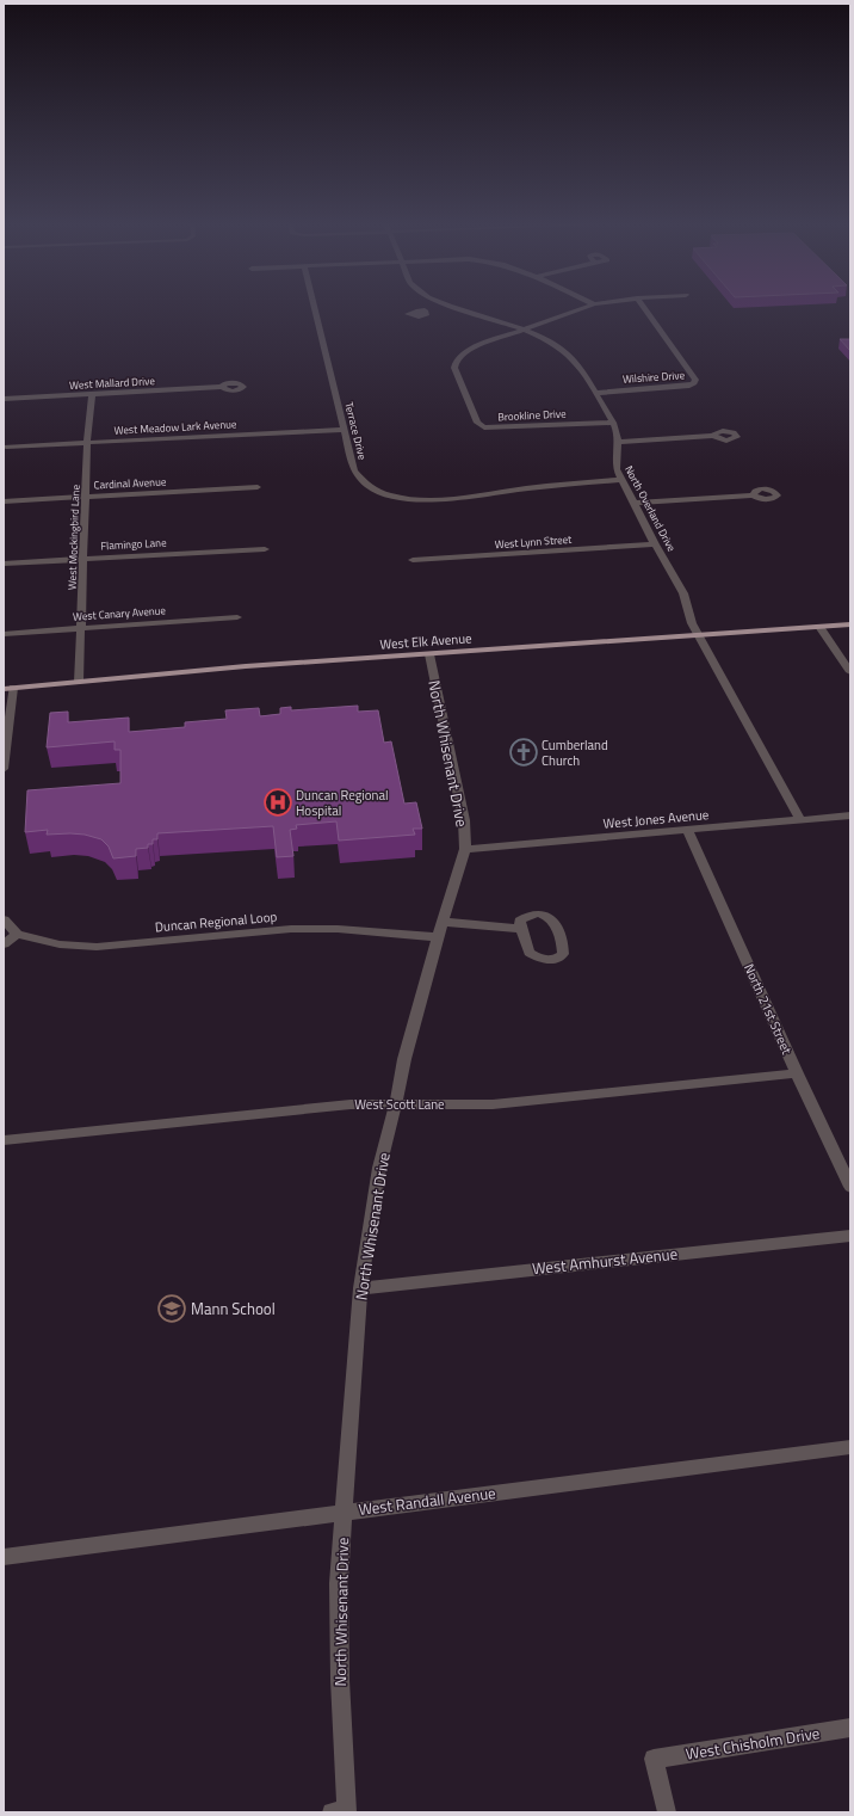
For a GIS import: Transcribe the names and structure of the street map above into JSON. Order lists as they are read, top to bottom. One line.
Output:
{"streets":{"main road":["West Elk Avenue"],"street":["Wilshire Drive","West Mallard Drive","Brookline Drive","West Meadow Lark Avenue","Terrace Drive","Cardinal Avenue","North Overland Drive","West Mockingbird Lane","West Lynn Street","Flamingo Lane","West Canary Avenue","North Whisenant Drive","West Jones Avenue","Duncan Regional Loop","North 21st Street","West Scott Lane","West Amhurst Avenue","West Randall Avenue","West Chisholm Drive"]},"crossings":[["Wilshire Drive","North Overland Drive"],["West Mallard Drive","West Mockingbird Lane"],["Brookline Drive","North Overland Drive"],["West Meadow Lark Avenue","Terrace Drive"],["West Meadow Lark Avenue","West Mockingbird Lane"],["Terrace Drive","North Overland Drive"],["Cardinal Avenue","West Mockingbird Lane"],["North Overland Drive","West Lynn Street"],["North Overland Drive","West Elk Avenue"],["West Mockingbird Lane","Flamingo Lane"],["West Mockingbird Lane","West Canary Avenue"],["West Mockingbird Lane","West Elk Avenue"],["West Elk Avenue","North Whisenant Drive"],["North Whisenant Drive","West Jones Avenue"],["North Whisenant Drive","Duncan Regional Loop"],["North Whisenant Drive","West Scott Lane"],["North Whisenant Drive","West Amhurst Avenue"],["North Whisenant Drive","West Randall Avenue"],["West Jones Avenue","North 21st Street"],["North 21st Street","West Scott Lane"]],"places":{"church":["Cumberland Church"],"hospital":["Duncan Regional Hospital"],"school or university":["Mann School"]}}
